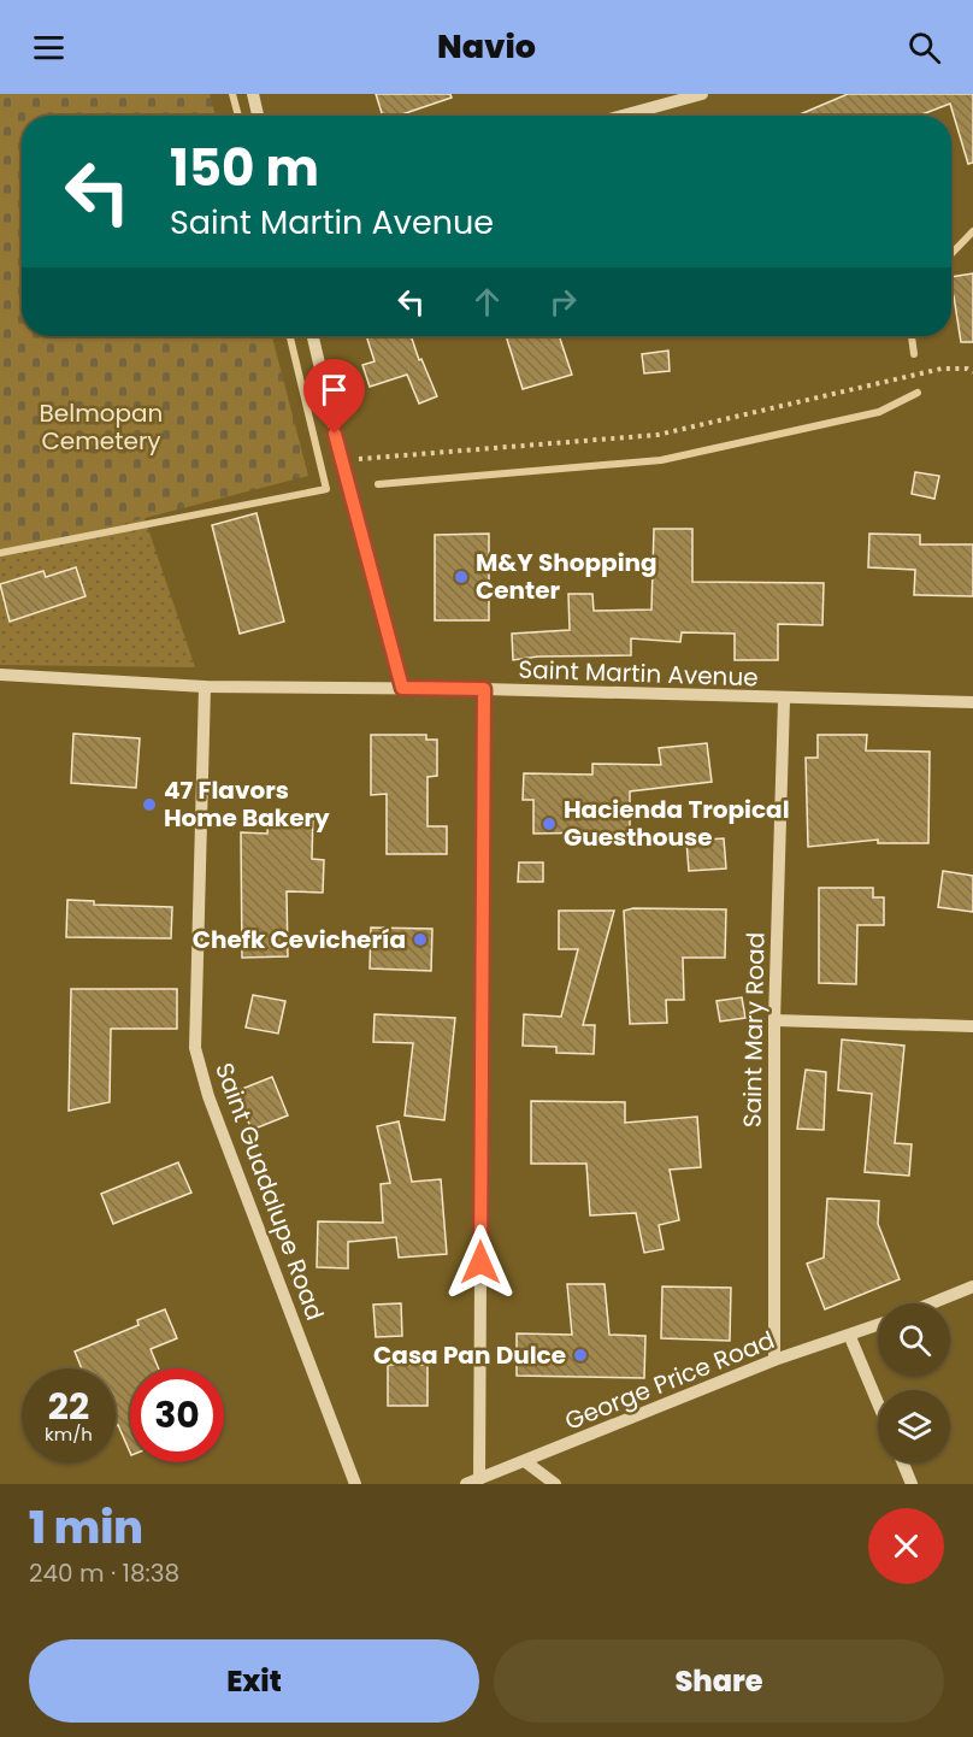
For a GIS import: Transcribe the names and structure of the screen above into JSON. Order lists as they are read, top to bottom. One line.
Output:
{"streets":{"street":["Saint Martin Avenue","Saint Mary Road","Saint Guadalupe Road","George Price Road"]},"crossings":[["Saint Martin Avenue","Saint Mary Road"],["Saint Martin Avenue","Saint Guadalupe Road"],["Saint Mary Road","George Price Road"]],"parks":["Belmopan Cemetery"],"places":["M&Y Shopping Center","47 Flavors Home Bakery","Hacienda Tropical Guesthouse","Chefk Cevichería","Casa Pan Dulce"],"page":{"header":"Navio","turn":["150 m","Saint Martin Avenue"],"speed":"22 km/h","limit":"30","heading":["1 min","240 m · 18:38"],"buttons":["Exit","Share"]}}
